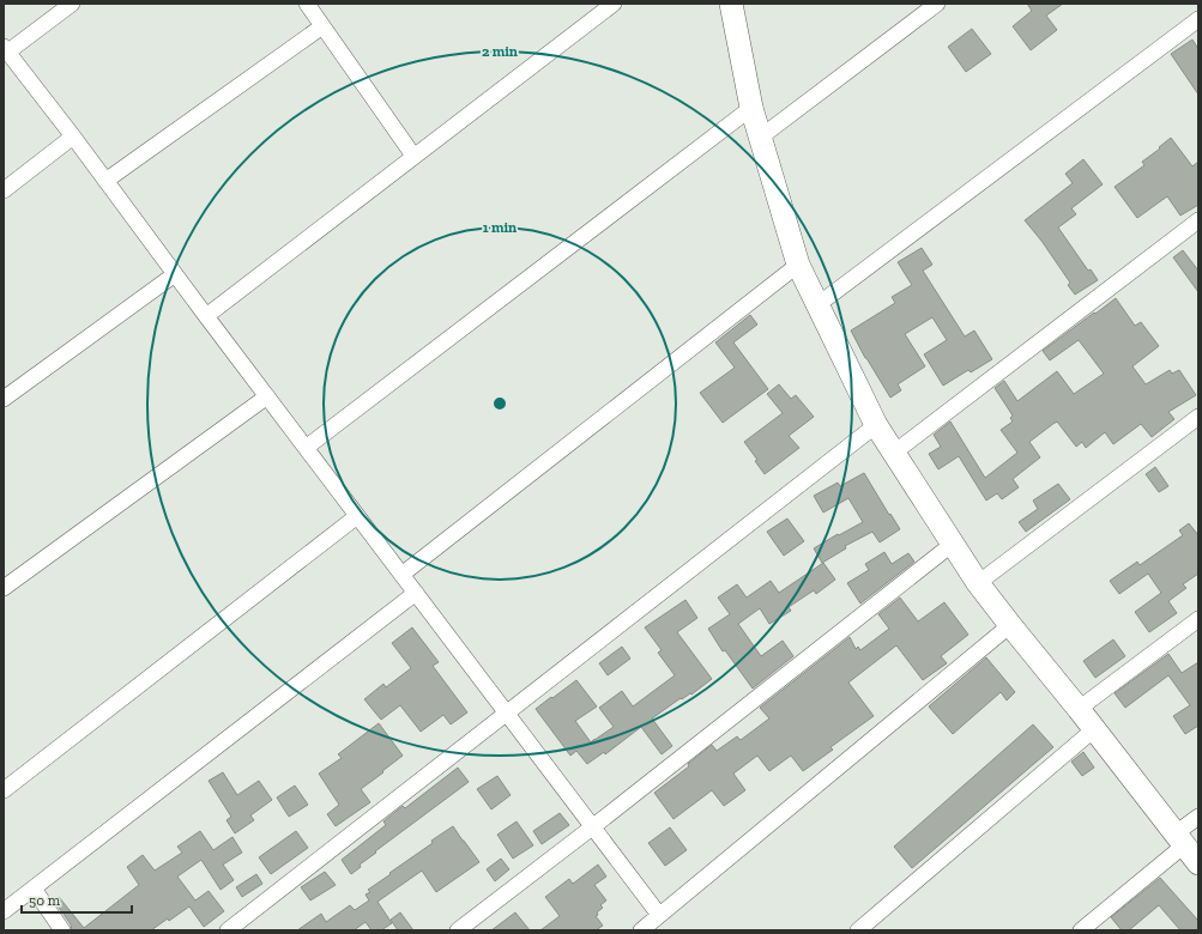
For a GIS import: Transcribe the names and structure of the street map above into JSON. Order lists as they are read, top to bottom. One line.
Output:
{"scale_bar":"50 m","rings":["2 min","1 min"]}
